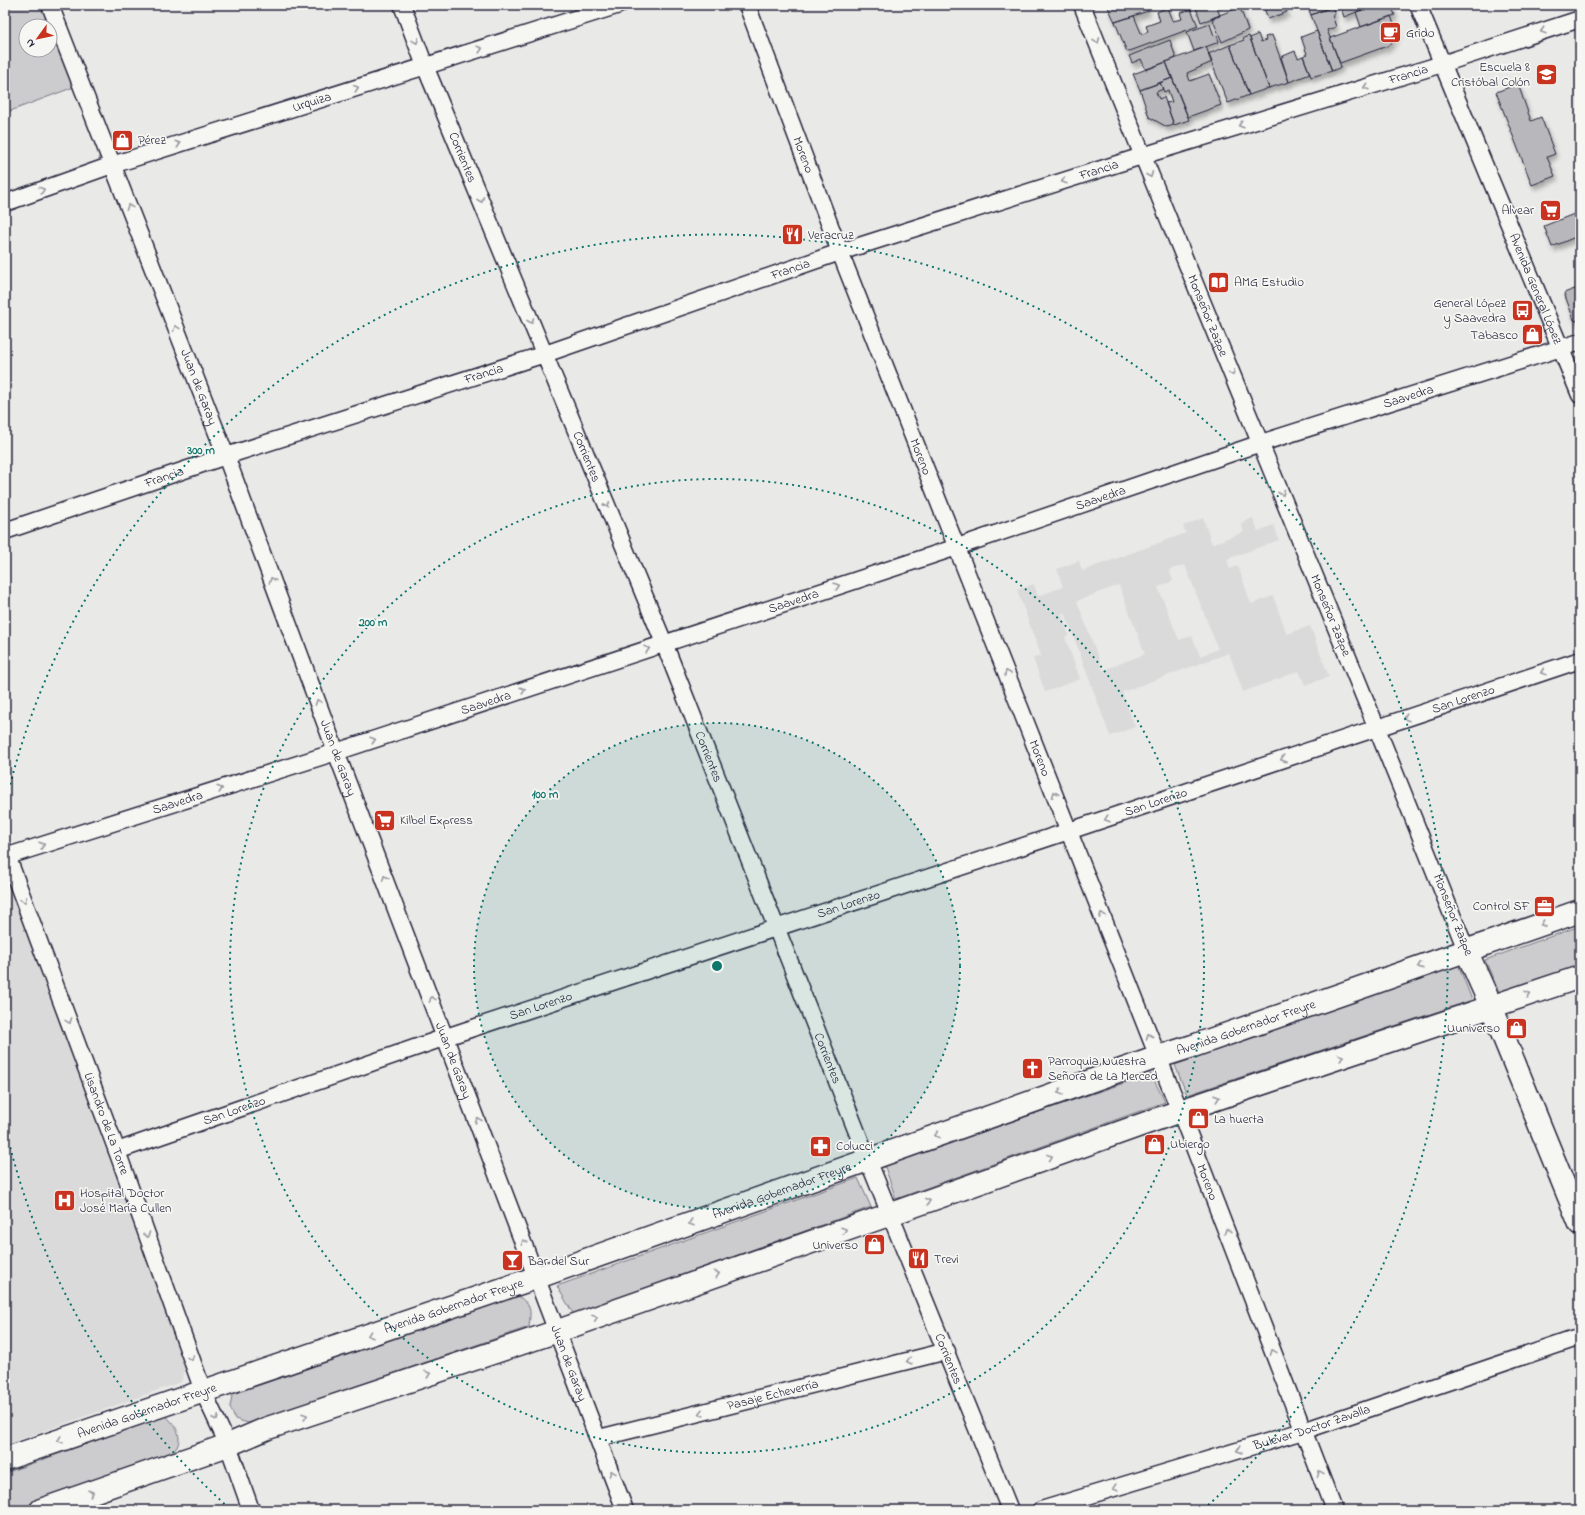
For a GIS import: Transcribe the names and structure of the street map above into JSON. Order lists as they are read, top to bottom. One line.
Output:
{"streets":{"main road":["Monseñor Zazpe","Avenida Gobernador Freyre"],"street":["Francia","Urquiza","Moreno","Corrientes","Avenida General López","Juan de Garay","Saavedra","San Lorenzo","Lisandro de La Torre","Pasaje Echeverría","Bulevar Doctor Zavalla"]},"crossings":[["Francia","Moreno"],["Francia","Corrientes"],["Francia","Avenida General López"],["Francia","Monseñor Zazpe"],["Francia","Juan de Garay"],["Urquiza","Corrientes"],["Urquiza","Juan de Garay"],["Moreno","Saavedra"],["Moreno","San Lorenzo"],["Moreno","Avenida Gobernador Freyre"],["Moreno","Bulevar Doctor Zavalla"],["Corrientes","Saavedra"],["Corrientes","San Lorenzo"],["Corrientes","Avenida Gobernador Freyre"],["Corrientes","Pasaje Echeverría"],["Avenida General López","Saavedra"],["Monseñor Zazpe","Saavedra"],["Monseñor Zazpe","San Lorenzo"],["Monseñor Zazpe","Avenida Gobernador Freyre"],["Juan de Garay","Saavedra"],["Juan de Garay","San Lorenzo"],["Juan de Garay","Avenida Gobernador Freyre"],["Juan de Garay","Pasaje Echeverría"],["Saavedra","Lisandro de La Torre"],["San Lorenzo","Lisandro de La Torre"],["Avenida Gobernador Freyre","Lisandro de La Torre"]],"one_way":["Francia","Urquiza","Moreno","Corrientes","Monseñor Zazpe","Juan de Garay","Saavedra","Lisandro de La Torre","Pasaje Echeverría","Bulevar Doctor Zavalla"],"places":{"cafe":["Grido"],"school or university":["Escuela 8 Cristóbal Colón"],"shop":["Pérez","Tabasco","Uuniverso","La huerta","Ubiergo","Universo"],"supermarket":["Alvear","Kilbel Express"],"restaurant":["Veracruz","Trevi"],"library":["AMG Estudio"],"bus stop":["General López y Saavedra"],"office":["Control SF"],"church":["Parroquia Nuestra Señora de La Merced"],"pharmacy":["Colucci"],"hospital":["Hospital Doctor José María Cullen"],"bar":["Bar del Sur"]},"north":"bottom left","rings":["300 m","200 m","100 m"]}
